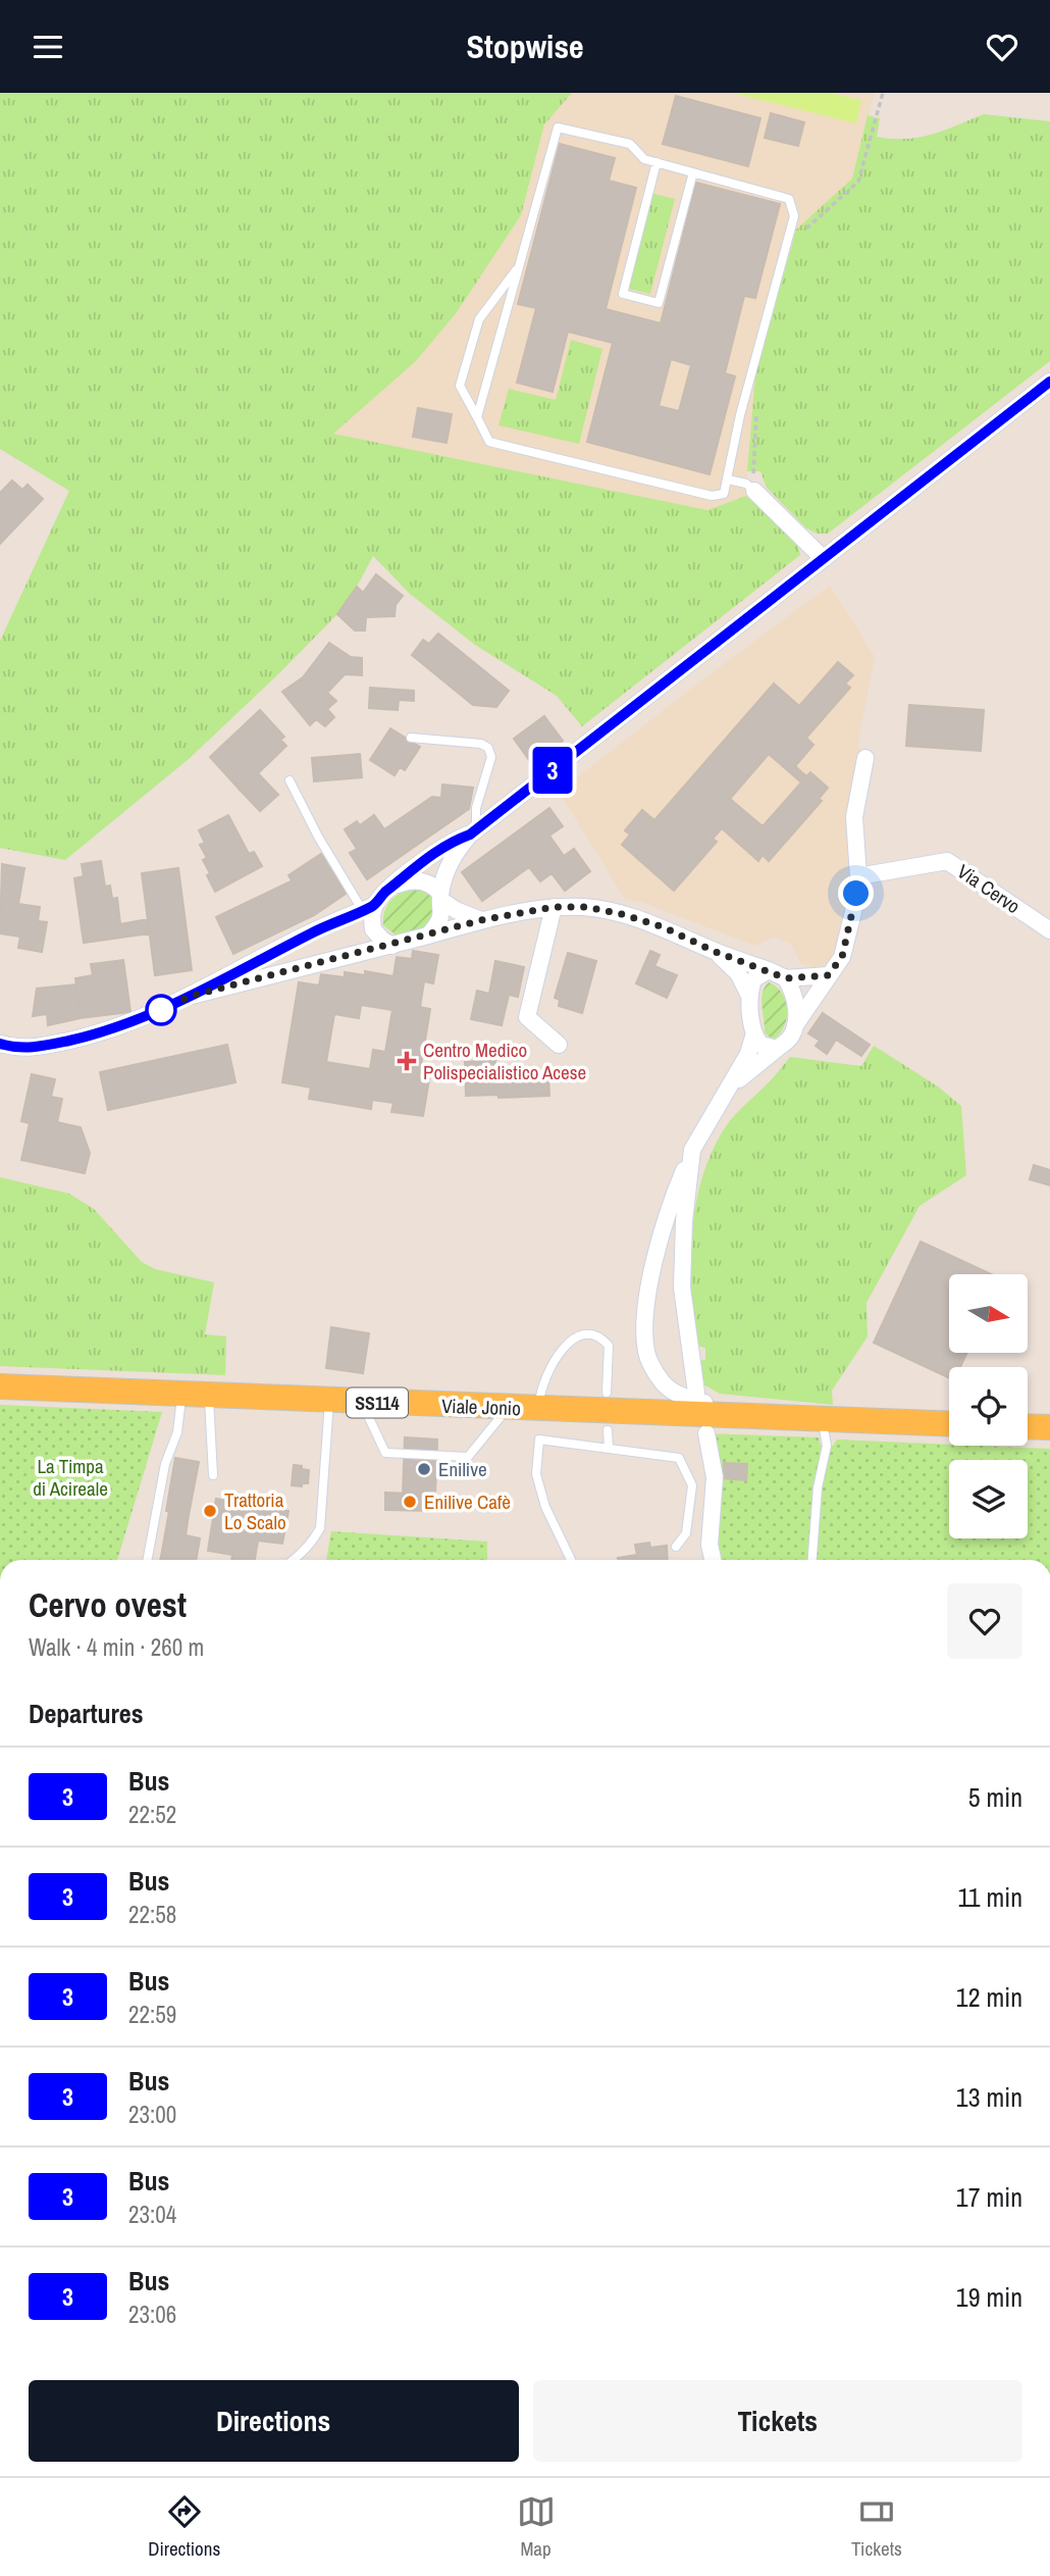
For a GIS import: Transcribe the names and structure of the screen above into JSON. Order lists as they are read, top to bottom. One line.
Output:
{"streets":{"main road":["SS114","Viale Jonio"],"street":["Via Cervo"]},"parks":["La Timpa di Acireale"],"places":{"health":["Centro Medico Polispecialistico Acese"],"other":["Enilive","Enilive Cafè","Trattoria Lo Scalo"]},"lines":["bus line 3"],"north":"right","page":{"header":"Stopwise","on_map":"3","heading":[["Cervo ovest","Walk · 4 min · 260 m"],"Departures"],"list":[{"mark":"3","name":"Bus","note":"22:52","value":"5 min"},{"mark":"3","name":"Bus","note":"22:58","value":"11 min"},{"mark":"3","name":"Bus","note":"22:59","value":"12 min"},{"mark":"3","name":"Bus","note":"23:00","value":"13 min"},{"mark":"3","name":"Bus","note":"23:04","value":"17 min"},{"mark":"3","name":"Bus","note":"23:06","value":"19 min"}],"buttons":["Directions","Tickets"],"tabs":["Directions","Map","Tickets"]}}
